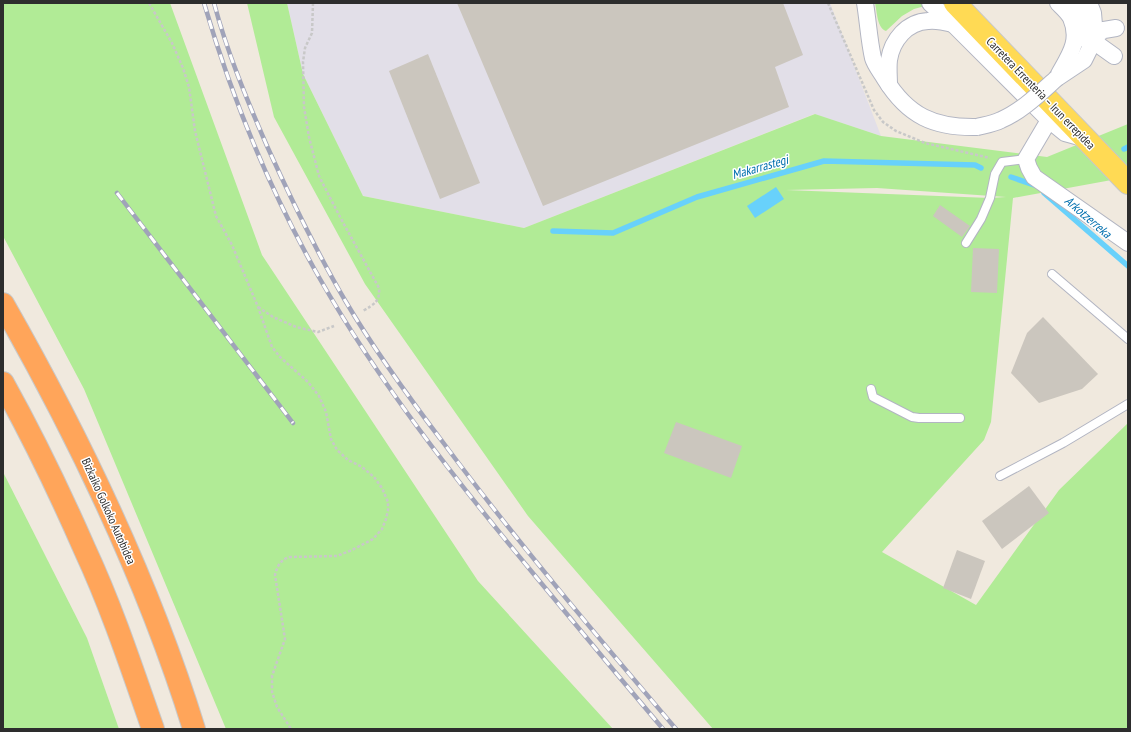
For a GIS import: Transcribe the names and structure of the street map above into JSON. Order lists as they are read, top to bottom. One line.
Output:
{"streets":{"highway":["Bizkaiko Golkoko Autobidea"],"main road":["Carretera Errenteria – Irun errepidea"]},"water":["Makarrastegi","Arkotzerreka"]}
